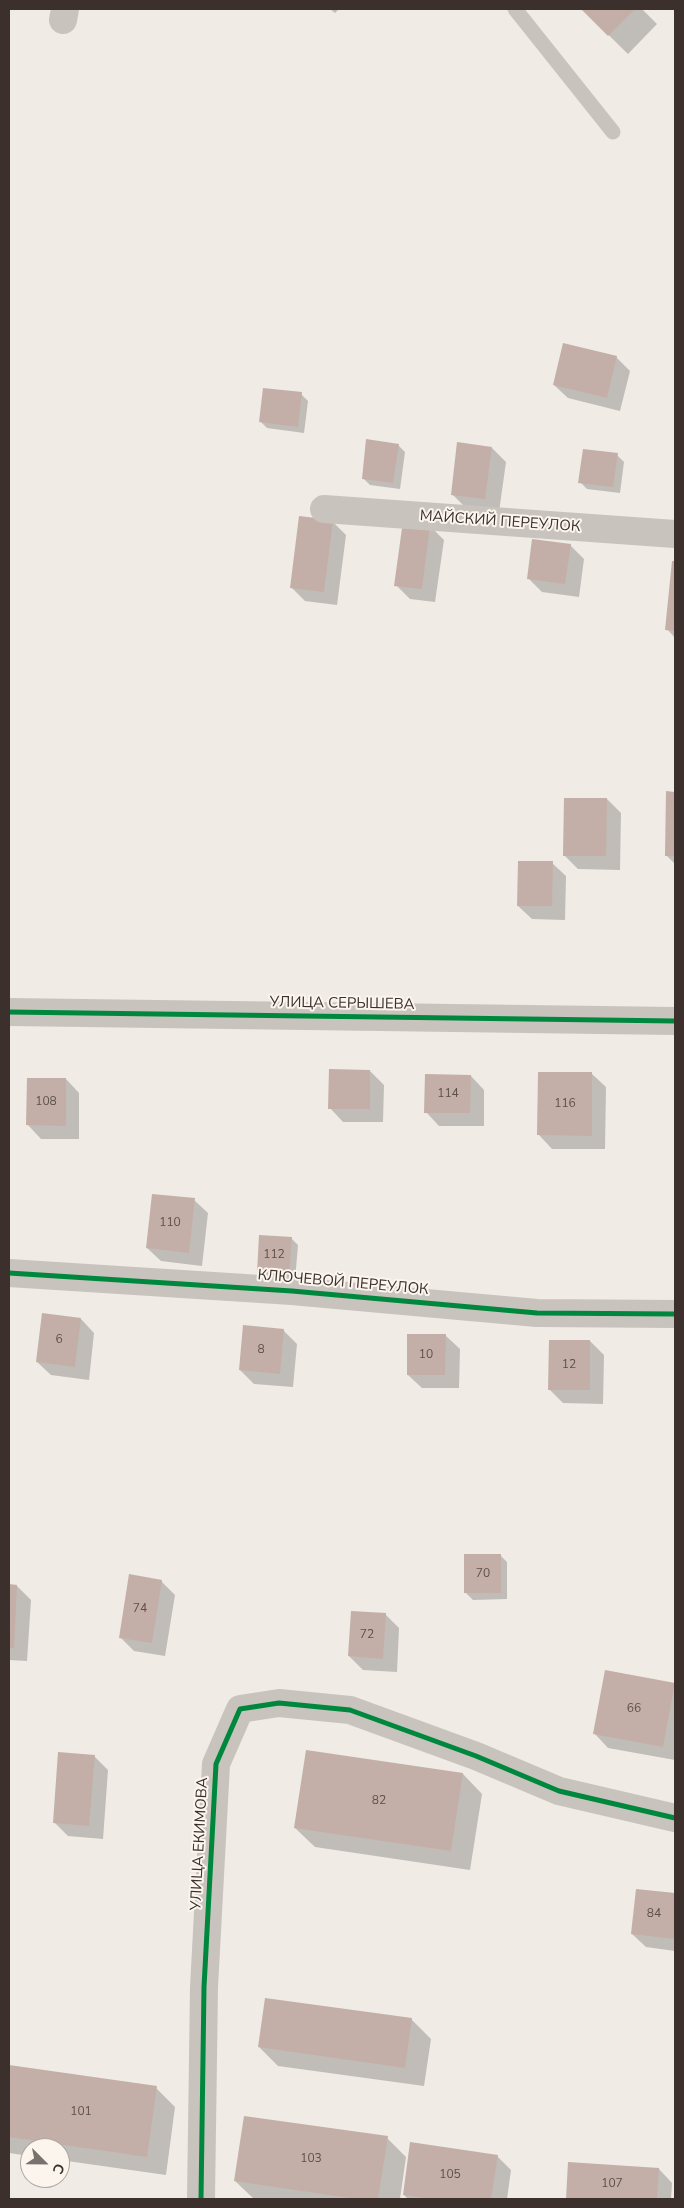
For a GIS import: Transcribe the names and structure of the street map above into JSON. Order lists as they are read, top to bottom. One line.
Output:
{"streets":{"street":["МАЙСКИЙ ПЕРЕУЛОК","УЛИЦА СЕРЫШЕВА","КЛЮЧЕВОЙ ПЕРЕУЛОК","УЛИЦА ЕКИМОВА"]},"house_numbers":["114","108","116","110","112","6","8","10","12","70","74","72","66","82","84","101","103","105","107"],"north":"bottom right"}
